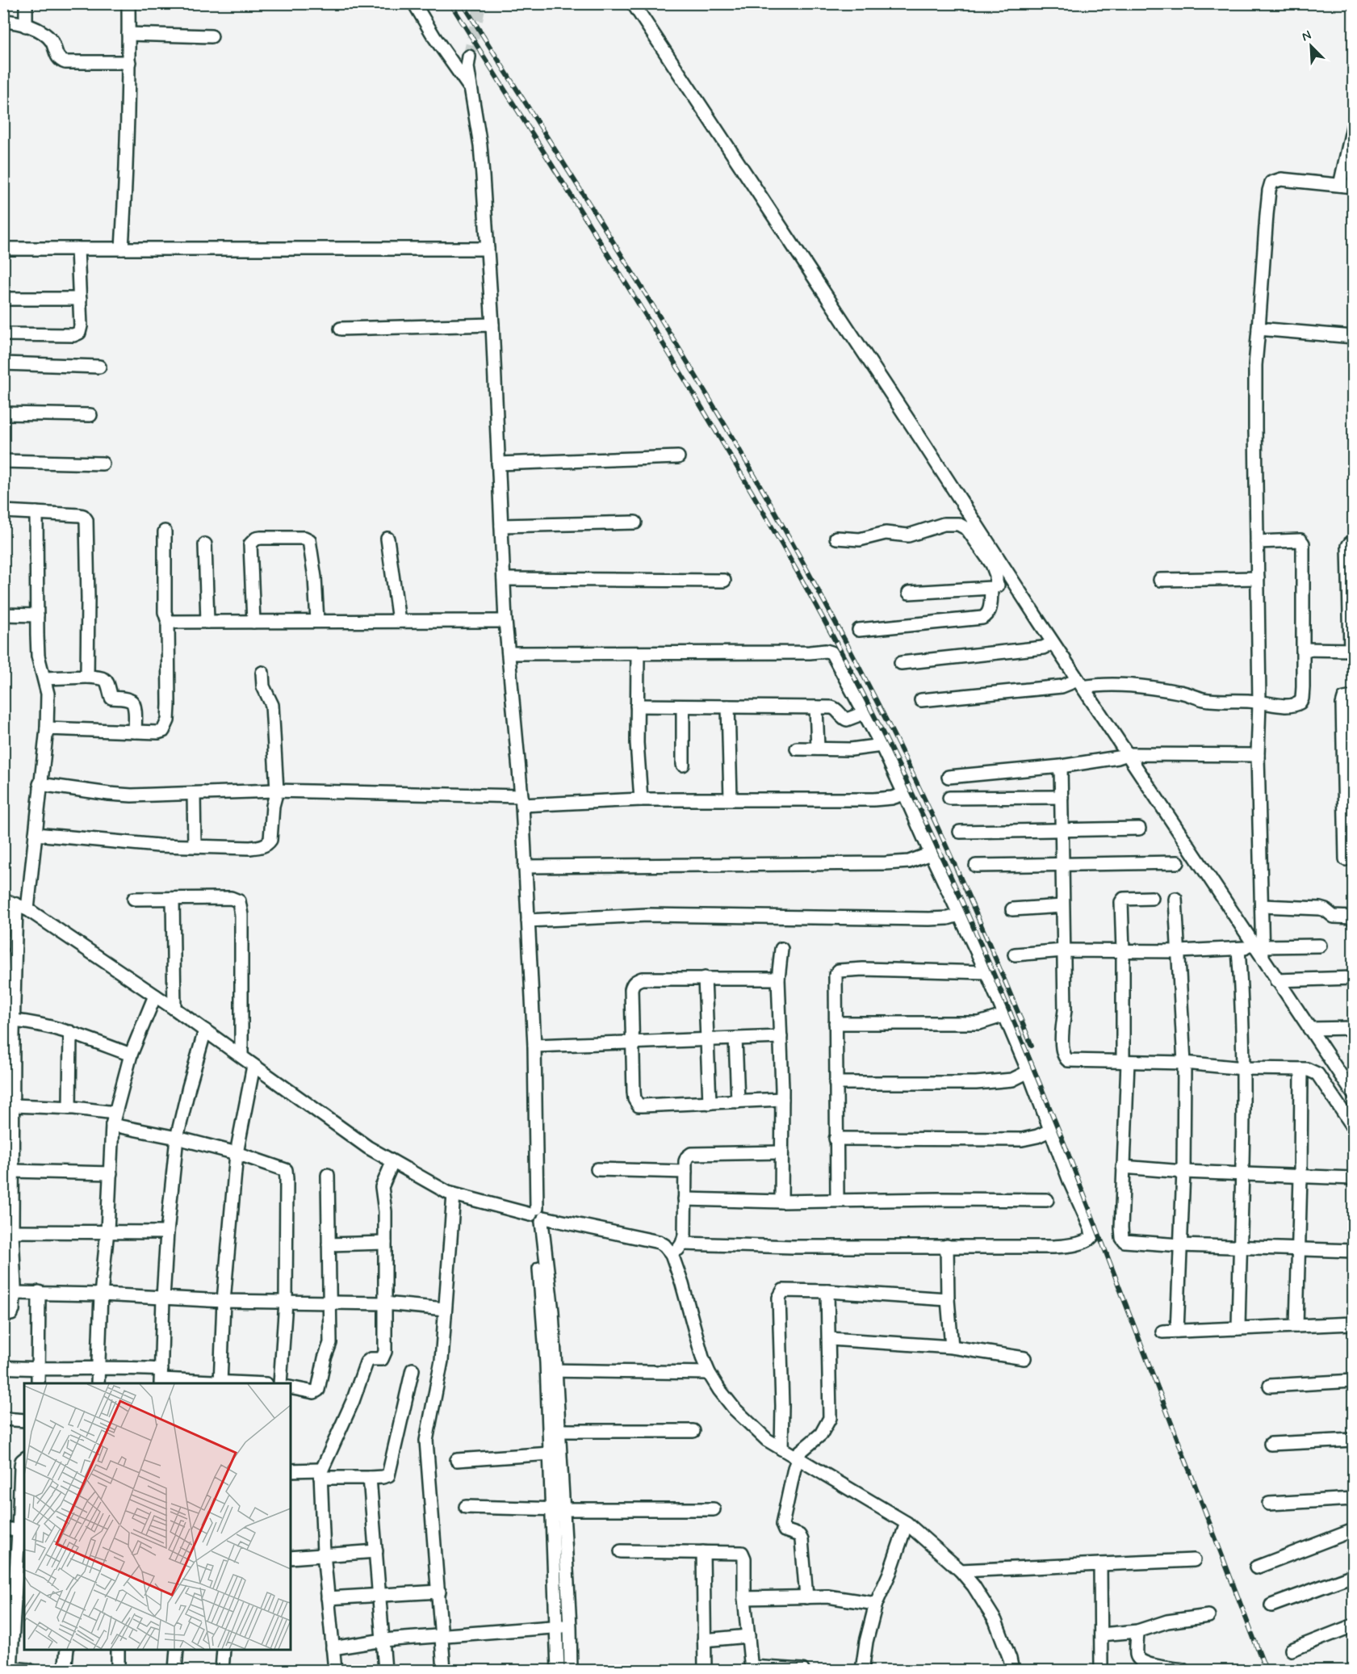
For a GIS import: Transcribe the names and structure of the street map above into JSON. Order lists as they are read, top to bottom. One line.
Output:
{"north":"top left"}
